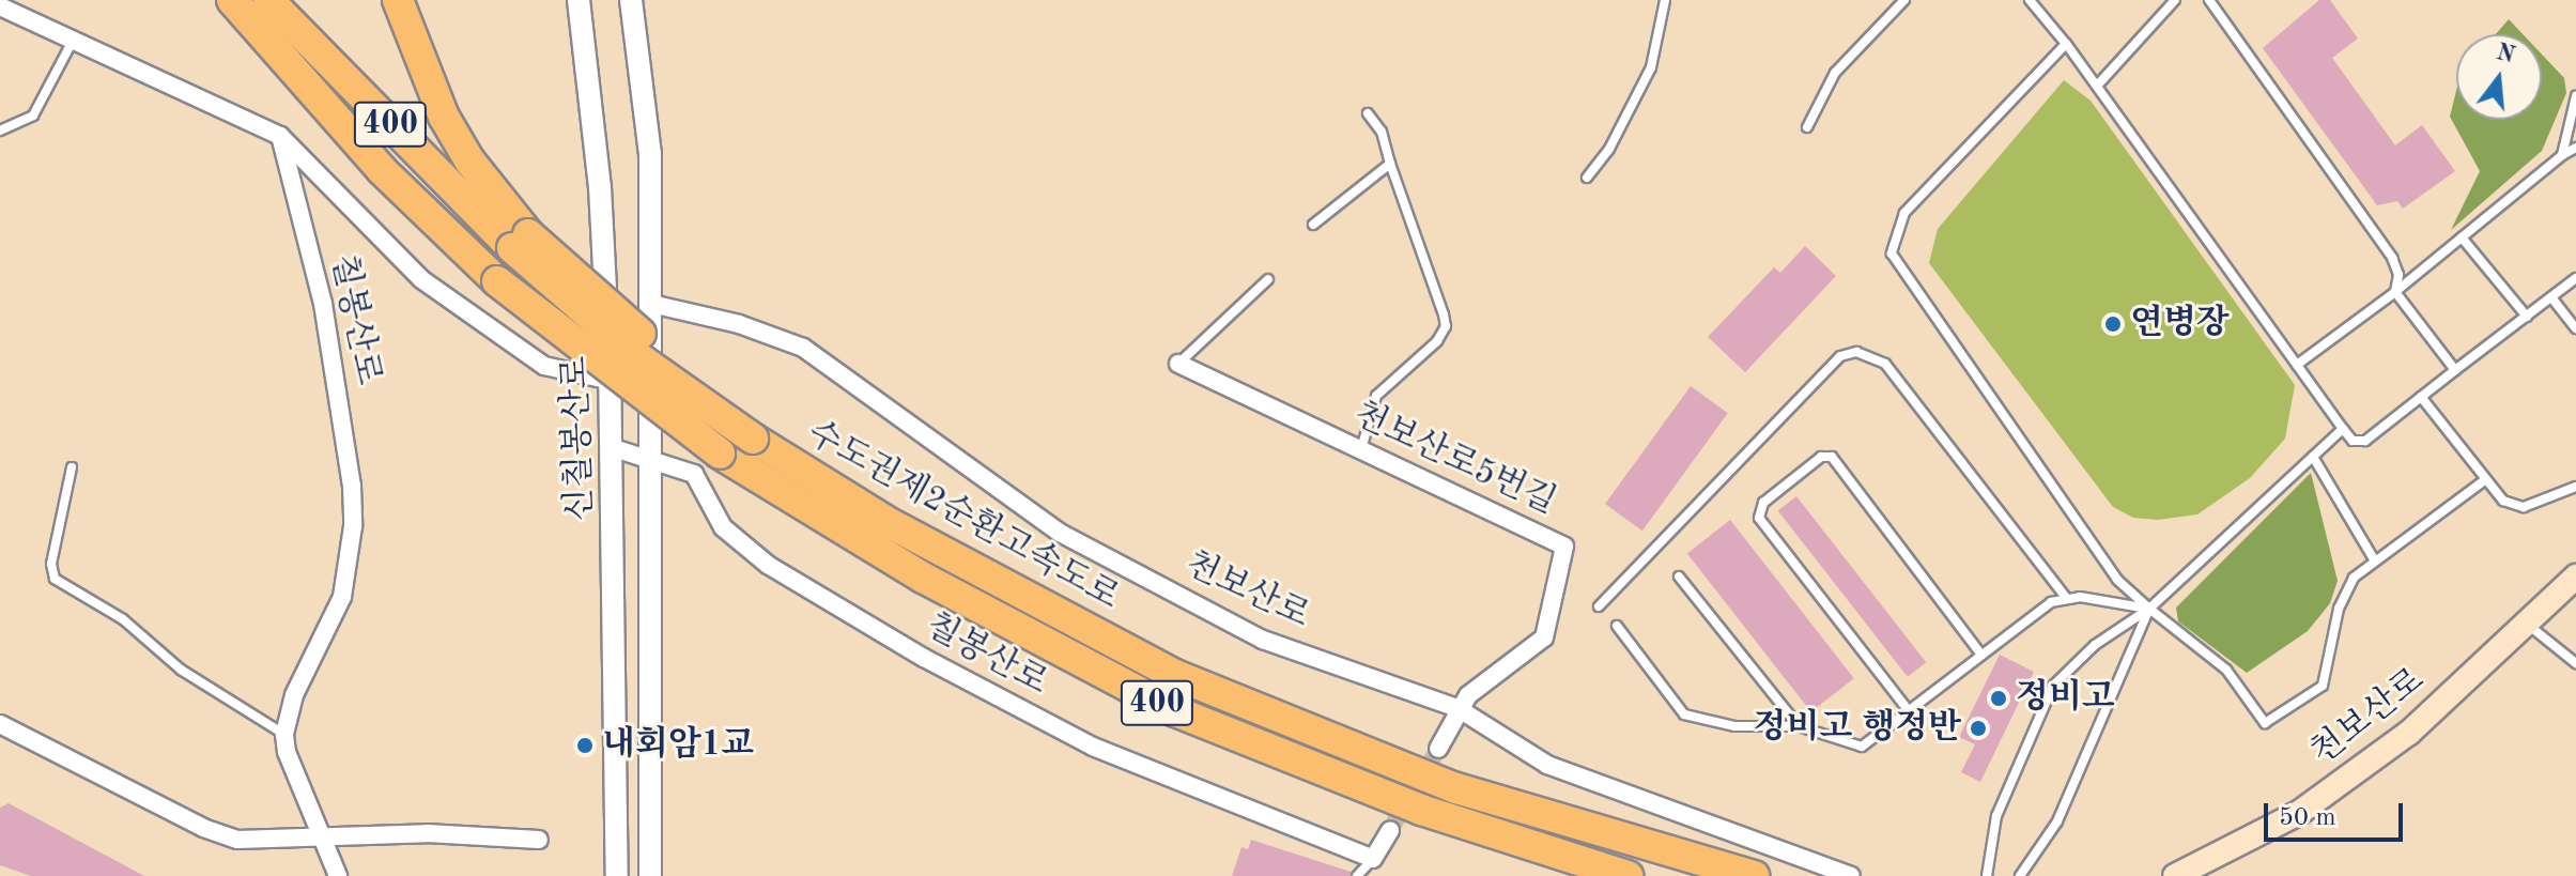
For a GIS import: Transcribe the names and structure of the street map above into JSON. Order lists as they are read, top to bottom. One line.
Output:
{"streets":{"highway":["400","수도권제2순환고속도로"],"main road":["천보산로"],"street":["칠봉산로","신칠봉산로","천보산로5번길"]},"crossings":[["400","수도권제2순환고속도로"],["칠봉산로","신칠봉산로"],["신칠봉산로","천보산로"],["천보산로5번길","천보산로"]],"places":["연병장","정비고","정비고 행정반","내회암1교"],"scale_bar":"50 m","north":"top"}
